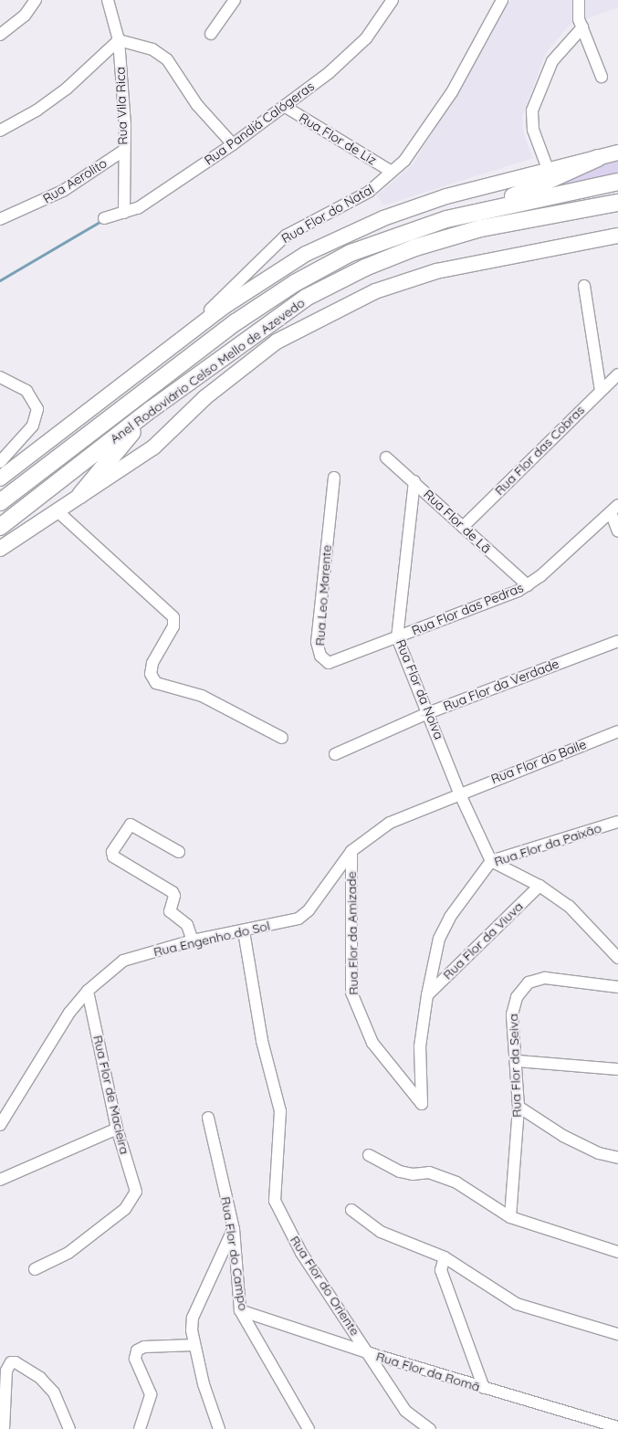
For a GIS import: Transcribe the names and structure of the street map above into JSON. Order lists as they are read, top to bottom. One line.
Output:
{"streets":{"highway":["Anel Rodoviário Celso Mello de Azevedo"],"street":["Rua Vila Rica","Rua Pandiá Calógeras","Rua Flor de Liz","Rua Aerolito","Rua Flor do Natal","Rua Flor das Cobras","Rua Flor de Lã","Rua Leo Marente","Rua Flor das Pedras","Rua Flor da Verdade","Rua Flor da Noiva","Rua Flor do Baile","Rua Flor da Paixão","Rua Flor da Amizade","Rua Engenho do Sol","Rua Flor da Viuva","Rua Flor da Seiva","Rua Flor de Macieira","Rua Flor do Campo","Rua Flor do Oriente","Rua Flor da Romã"]},"crossings":[["Rua Vila Rica","Rua Pandiá Calógeras"],["Rua Vila Rica","Rua Aerolito"],["Rua Pandiá Calógeras","Rua Flor de Liz"],["Rua Flor de Liz","Rua Flor do Natal"],["Rua Flor das Cobras","Rua Flor de Lã"],["Rua Flor de Lã","Rua Flor das Pedras"],["Rua Flor de Lã","Rua Flor da Noiva"],["Rua Leo Marente","Rua Flor das Pedras"],["Rua Leo Marente","Rua Flor da Noiva"],["Rua Flor das Pedras","Rua Flor da Noiva"],["Rua Flor da Verdade","Rua Flor da Noiva"],["Rua Flor da Noiva","Rua Flor do Baile"],["Rua Flor da Noiva","Rua Flor da Paixão"],["Rua Flor da Noiva","Rua Engenho do Sol"],["Rua Flor do Baile","Rua Engenho do Sol"],["Rua Flor da Paixão","Rua Flor da Amizade"],["Rua Flor da Paixão","Rua Flor da Viuva"],["Rua Flor da Amizade","Rua Engenho do Sol"],["Rua Engenho do Sol","Rua Flor de Macieira"],["Rua Engenho do Sol","Rua Flor do Oriente"],["Rua Flor do Campo","Rua Flor da Romã"],["Rua Flor do Oriente","Rua Flor da Romã"]]}
